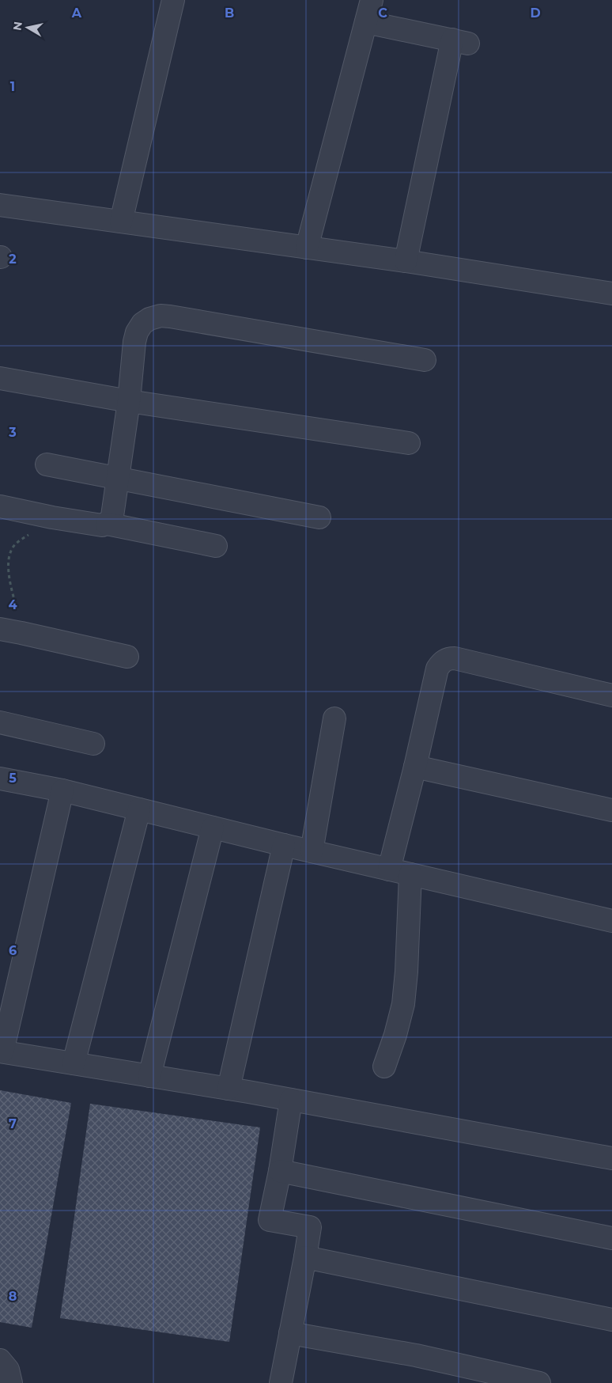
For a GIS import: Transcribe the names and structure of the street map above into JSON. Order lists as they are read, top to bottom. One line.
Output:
{"north":"left","grid":{"columns":["A","B","C","D"],"rows":["1","2","3","4","5","6","7","8"]}}
